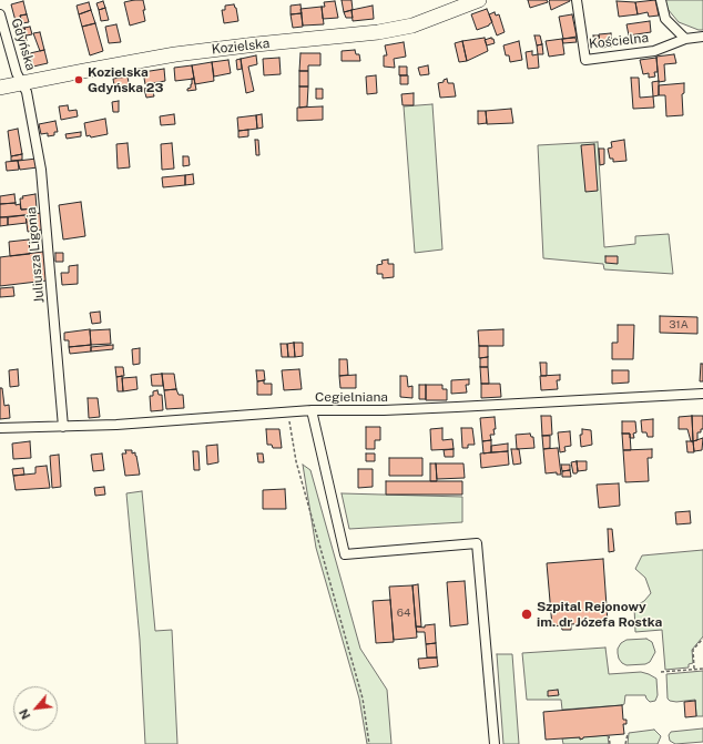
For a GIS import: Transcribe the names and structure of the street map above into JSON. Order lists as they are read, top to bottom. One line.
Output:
{"streets":{"main road":["Kozielska"],"street":["Kościelna","Gdyńska","Juliusza Ligonia","Cegielniana"]},"crossings":[["Gdyńska","Kozielska"],["Gdyńska","Juliusza Ligonia"],["Kozielska","Juliusza Ligonia"],["Juliusza Ligonia","Cegielniana"]],"places":["Kozielska Gdyńska 23","Szpital Rejonowy im. dr Józefa Rostka"],"house_numbers":["31A","64"],"north":"bottom left"}
